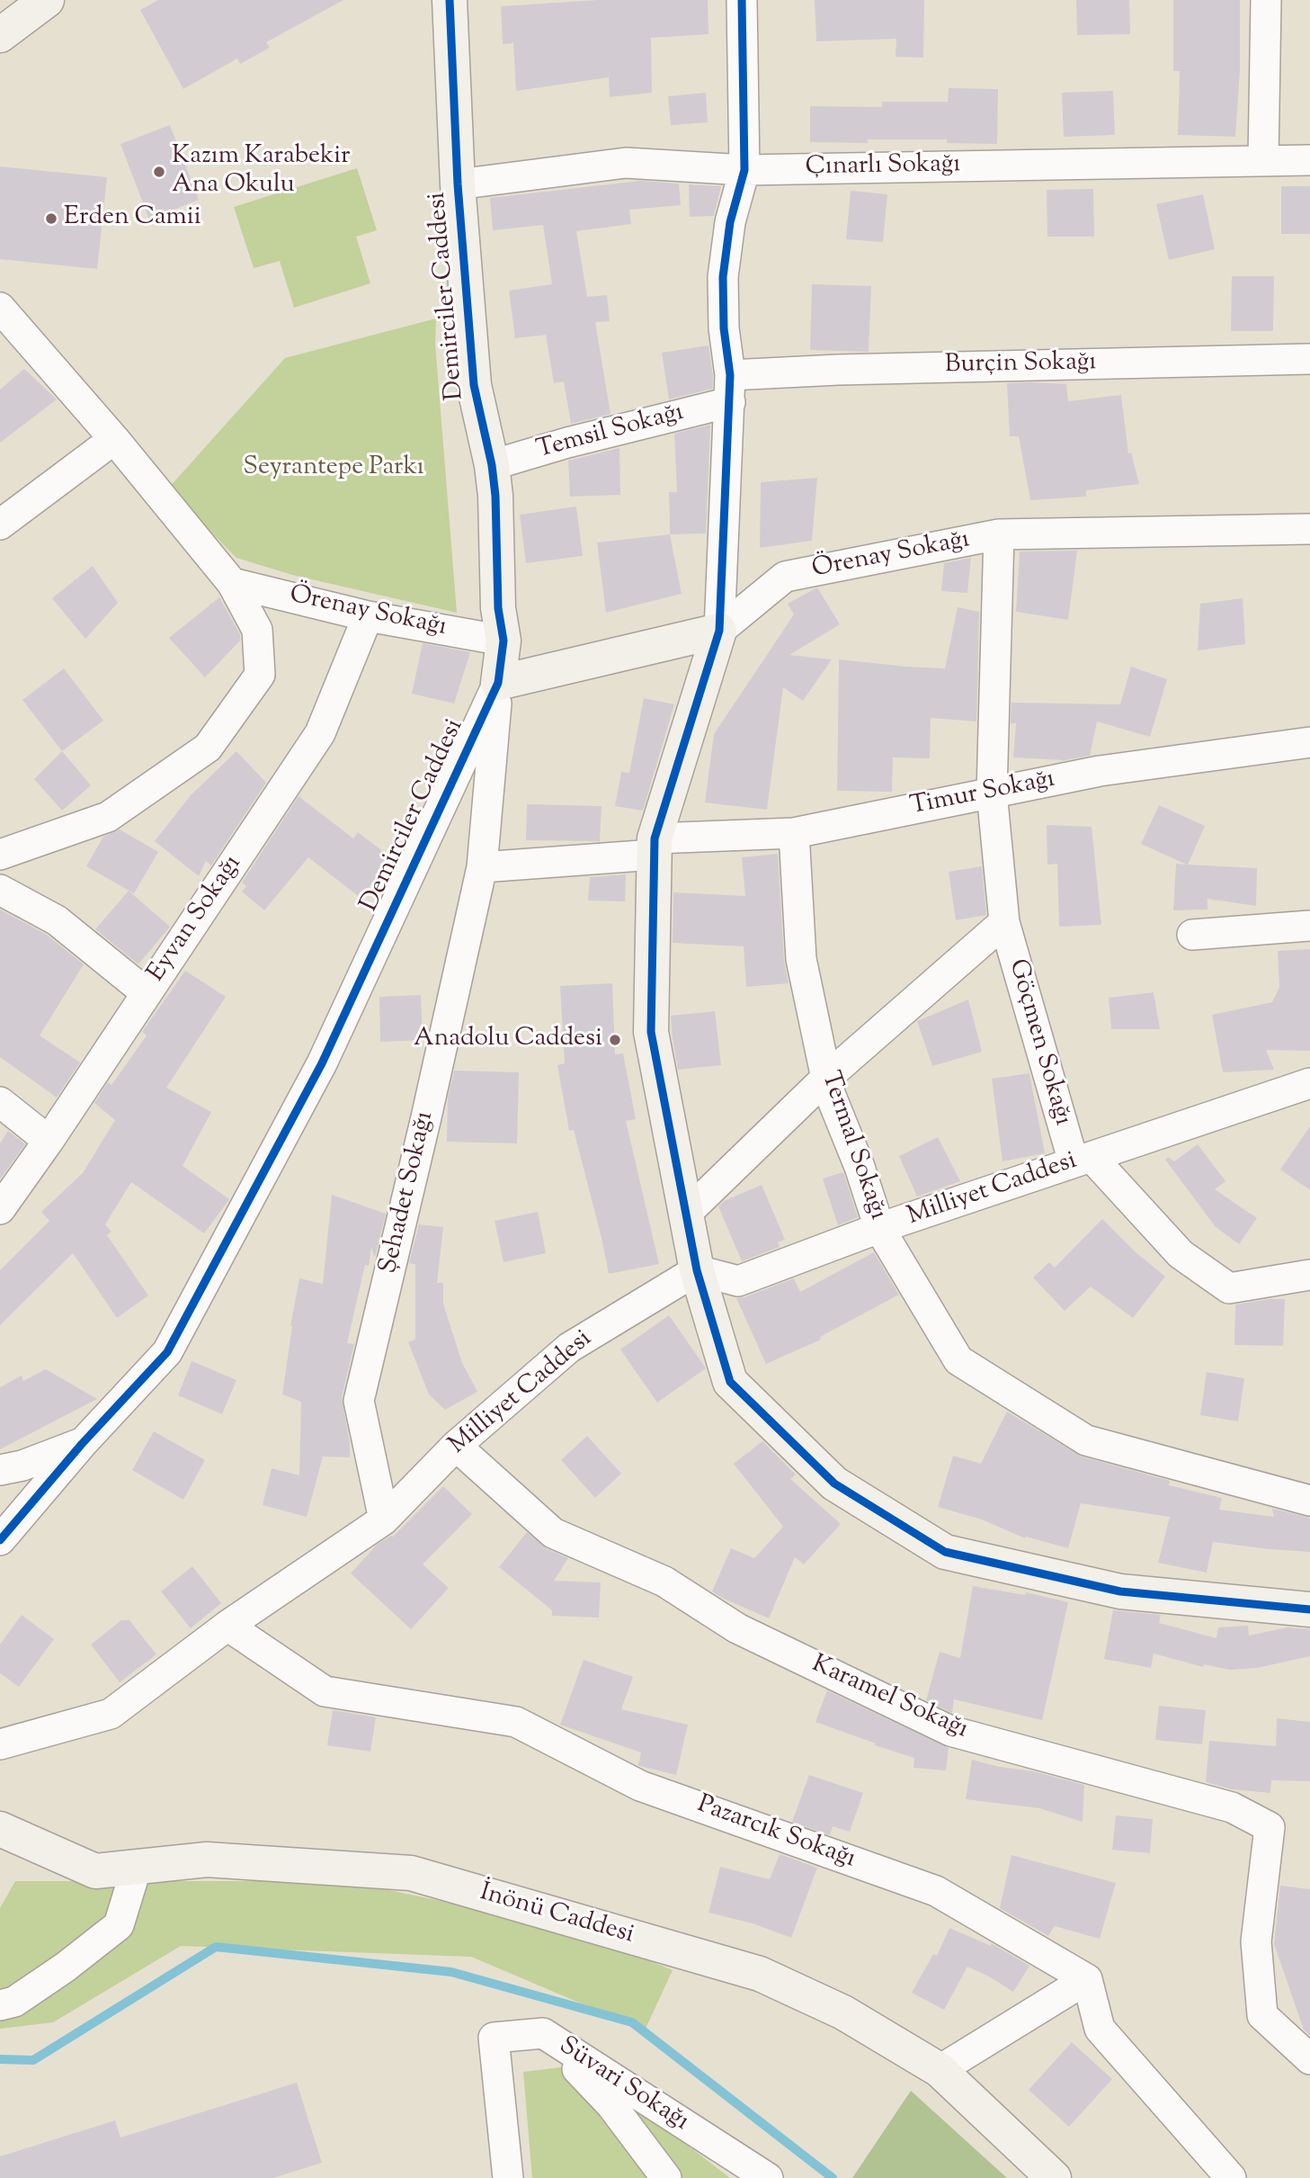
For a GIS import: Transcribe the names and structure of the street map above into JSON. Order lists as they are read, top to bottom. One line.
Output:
{"streets":{"street":["Çınarlı Sokağı","Demirciler Caddesi","Burçin Sokağı","Temsil Sokağı","Örenay Sokağı","Timur Sokağı","Eyvan Sokağı","Göçmen Sokağı","Termal Sokağı","Milliyet Caddesi","Şehadet Sokağı","Karamel Sokağı","Pazarcık Sokağı","İnönü Caddesi","Süvari Sokağı"]},"crossings":[["Çınarlı Sokağı","Demirciler Caddesi"],["Demirciler Caddesi","Temsil Sokağı"],["Demirciler Caddesi","Örenay Sokağı"],["Demirciler Caddesi","Şehadet Sokağı"],["Burçin Sokağı","Temsil Sokağı"],["Örenay Sokağı","Eyvan Sokağı"],["Örenay Sokağı","Göçmen Sokağı"],["Örenay Sokağı","Şehadet Sokağı"],["Timur Sokağı","Göçmen Sokağı"],["Timur Sokağı","Termal Sokağı"],["Göçmen Sokağı","Milliyet Caddesi"],["Termal Sokağı","Milliyet Caddesi"],["Milliyet Caddesi","Şehadet Sokağı"],["Milliyet Caddesi","Karamel Sokağı"],["Milliyet Caddesi","Pazarcık Sokağı"]],"parks":["Seyrantepe Parkı"],"places":["Kazım Karabekir Ana Okulu","Erden Camii","Anadolu Caddesi"]}
